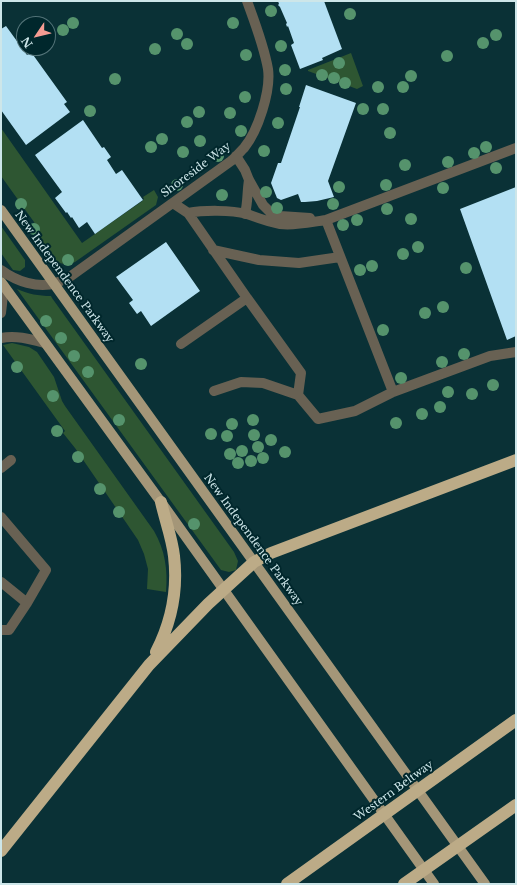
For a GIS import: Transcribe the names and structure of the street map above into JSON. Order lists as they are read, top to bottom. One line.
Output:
{"streets":{"highway":["Western Beltway"],"main road":["New Independence Parkway"],"street":["Shoreside Way"]},"crossings":[["Shoreside Way","New Independence Parkway"]],"north":"bottom left"}
